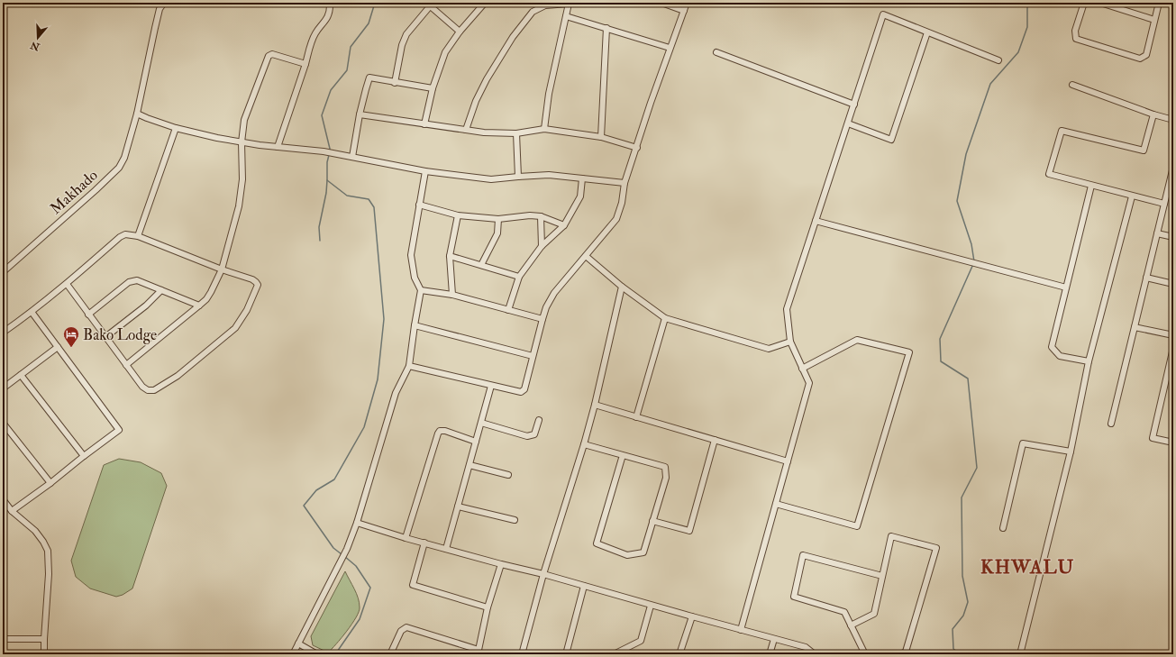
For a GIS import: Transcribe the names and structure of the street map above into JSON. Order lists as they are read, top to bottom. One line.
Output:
{"streets":{"street":["Makhado"]},"districts":["KHWALU"],"places":{"hotel":["Bako Lodge"]},"north":"bottom"}
